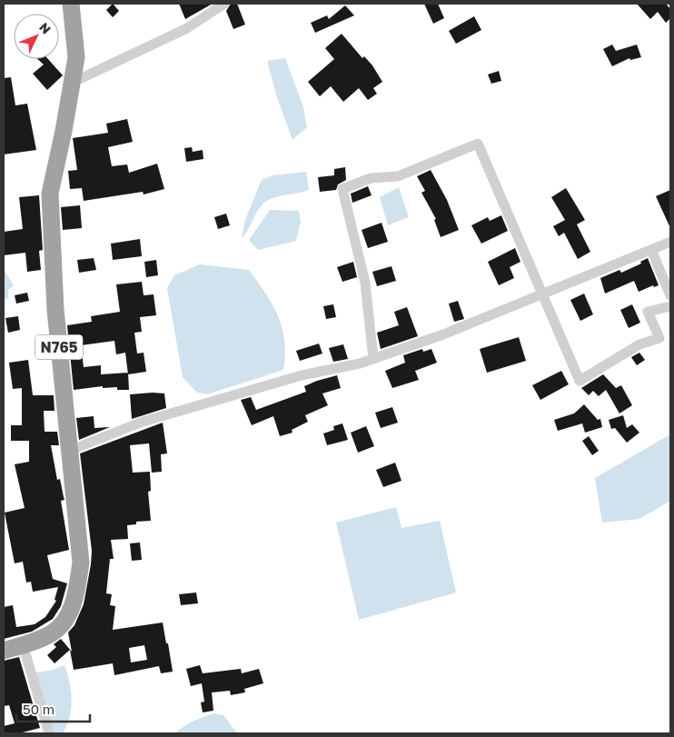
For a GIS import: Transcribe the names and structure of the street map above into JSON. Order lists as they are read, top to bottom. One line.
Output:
{"streets":{"highway":["N765"]},"scale_bar":"50 m","north":"top right"}
